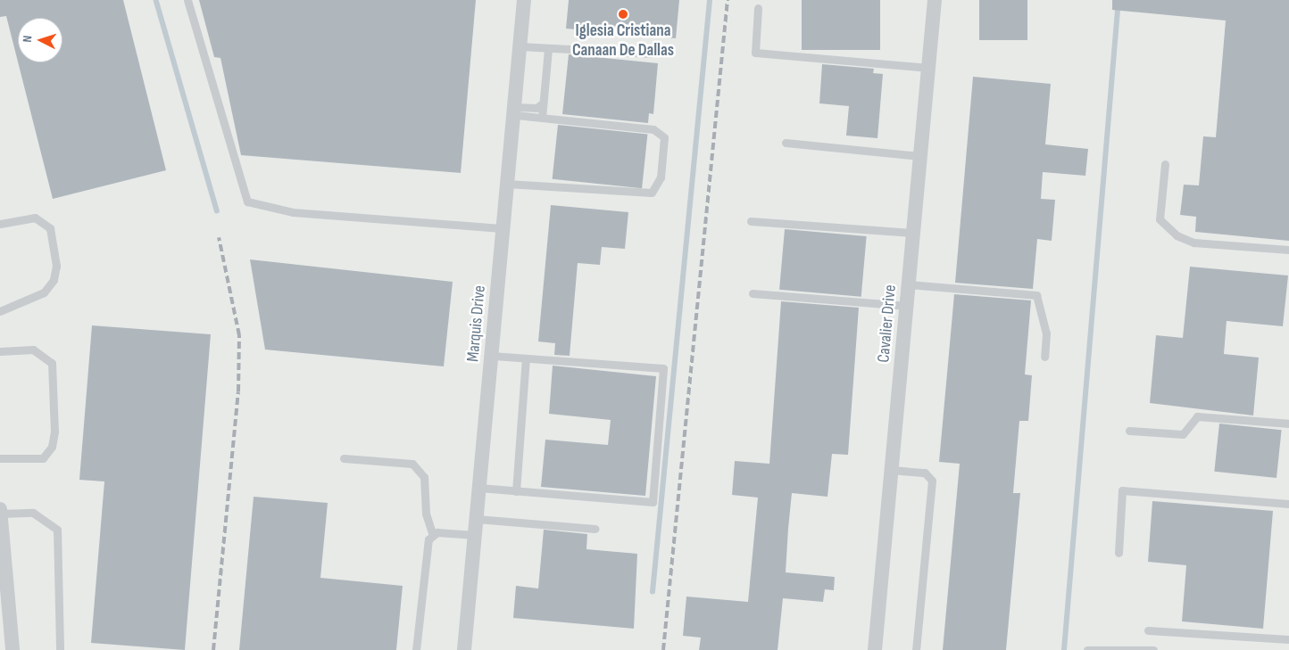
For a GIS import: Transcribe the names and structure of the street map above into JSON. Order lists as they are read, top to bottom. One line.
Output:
{"streets":{"street":["Marquis Drive","Cavalier Drive"]},"places":["Iglesia Cristiana Canaan De Dallas"],"north":"left"}
